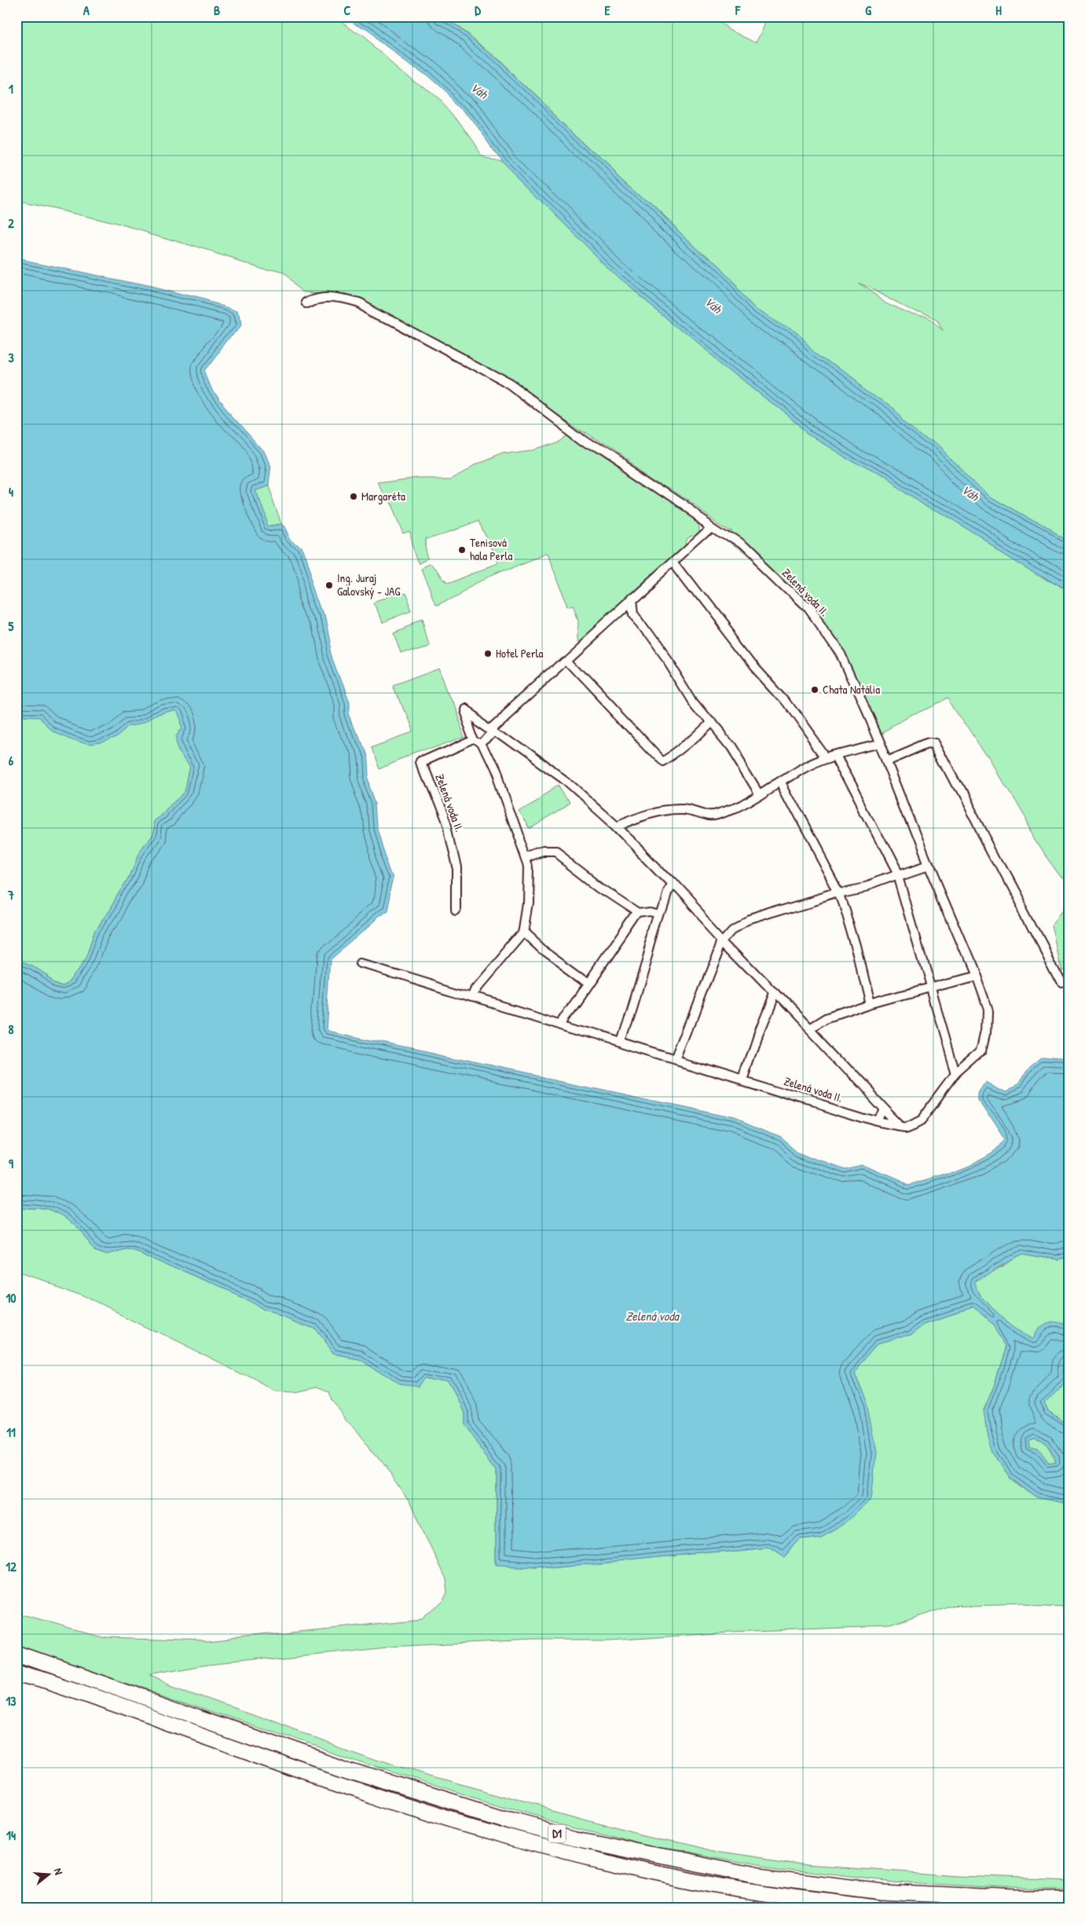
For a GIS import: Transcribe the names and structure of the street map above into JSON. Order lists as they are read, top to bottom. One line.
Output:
{"streets":{"highway":["D1"],"street":["Zelená voda II."]},"water":["Váh","Zelená voda"],"places":["Margaréta","Tenisová hala Perla","Ing. Juraj Galovský - JAG","Hotel Perla","Chata Natália"],"north":"right","grid":{"columns":["A","B","C","D","E","F","G","H"],"rows":["1","2","3","4","5","6","7","8","9","10","11","12","13","14"]}}
